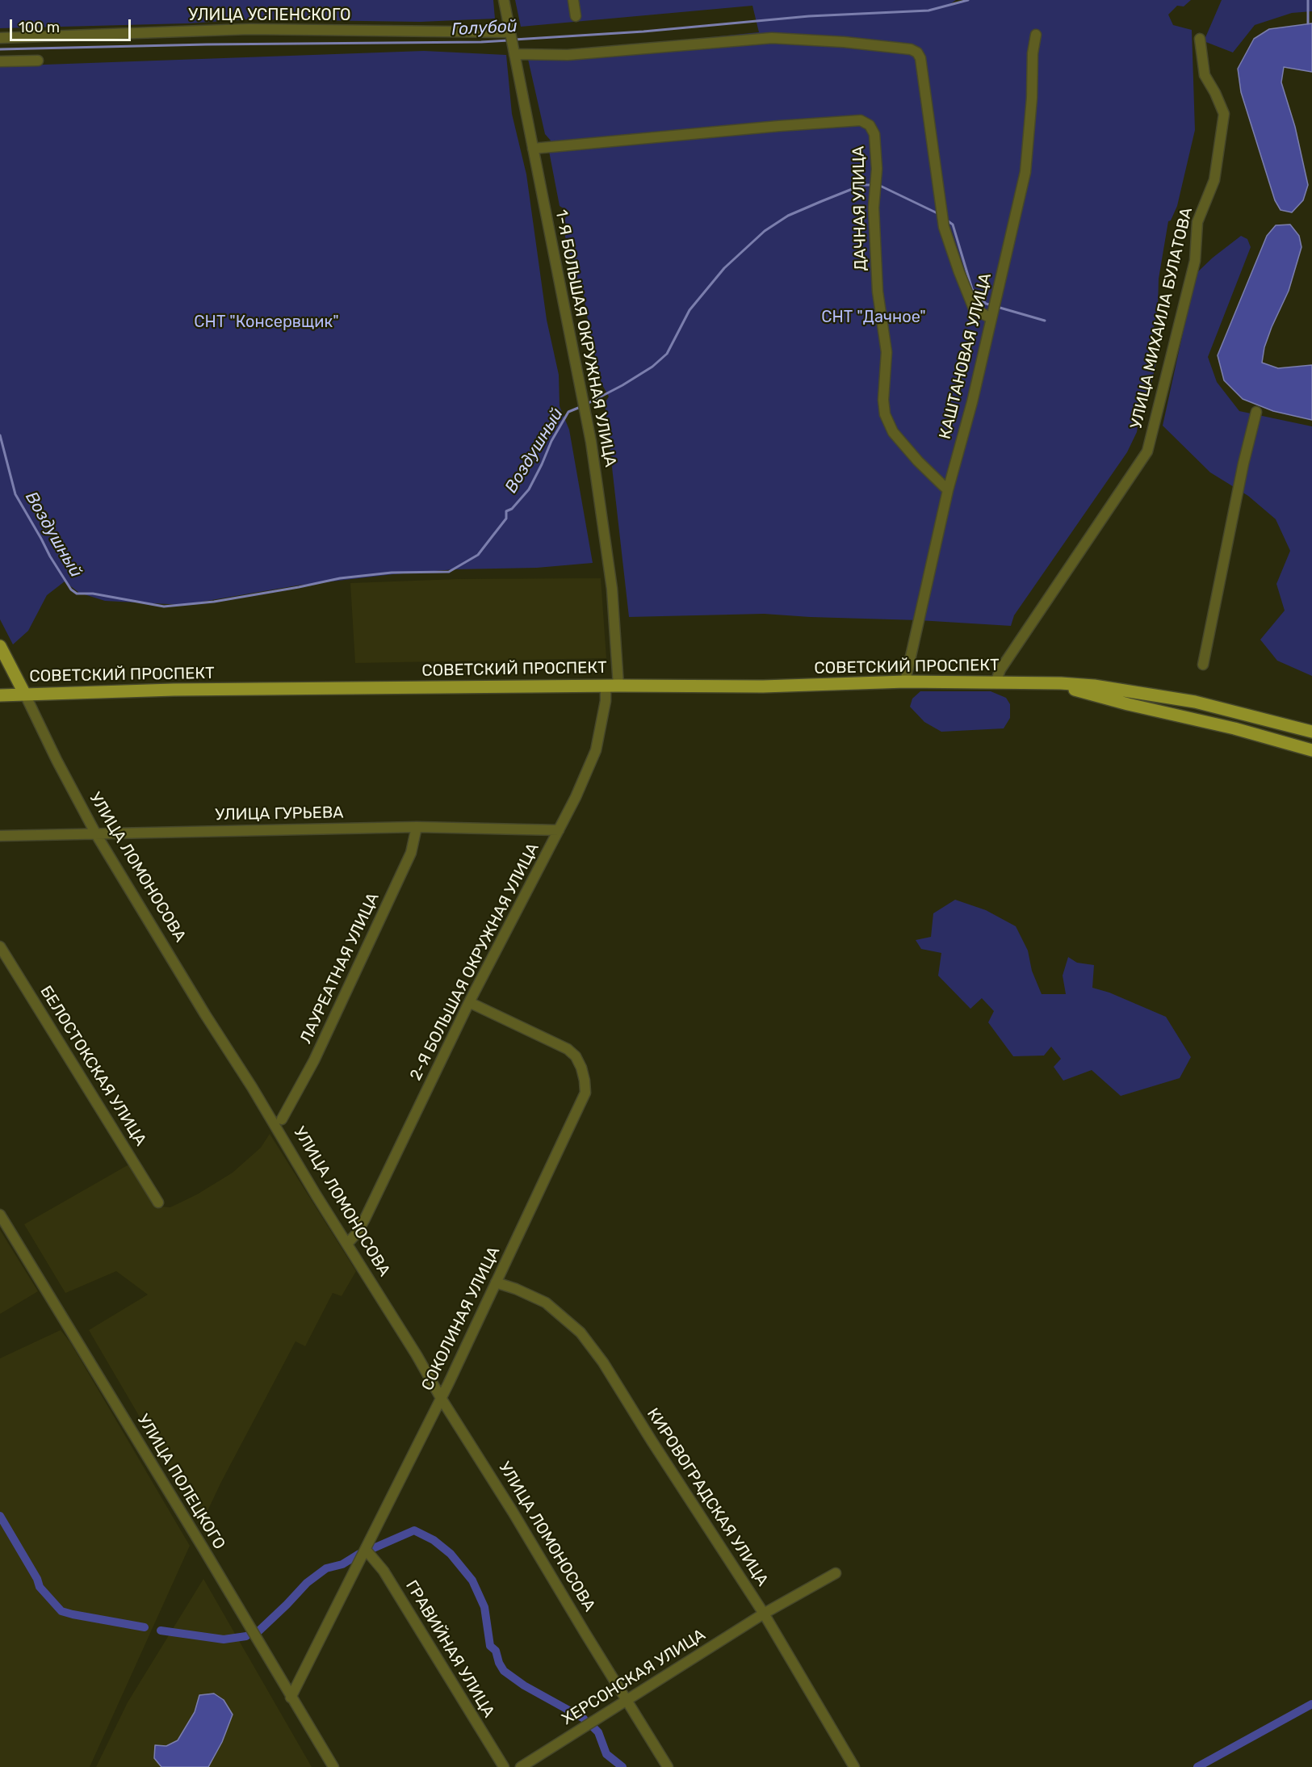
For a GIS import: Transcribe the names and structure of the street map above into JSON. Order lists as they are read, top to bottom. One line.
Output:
{"streets":{"main road":["СОВЕТСКИЙ ПРОСПЕКТ","УЛИЦА ЛОМОНОСОВА"],"street":["УЛИЦА УСПЕНСКОГО","ДАЧНАЯ УЛИЦА","УЛИЦА МИХАИЛА БУЛАТОВА","1-Я БОЛЬШАЯ ОКРУЖНАЯ УЛИЦА","КАШТАНОВАЯ УЛИЦА","УЛИЦА ГУРЬЕВА","2-Я БОЛЬШАЯ ОКРУЖНАЯ УЛИЦА","ЛАУРЕАТНАЯ УЛИЦА","БЕЛОСТОКСКАЯ УЛИЦА","СОКОЛИНАЯ УЛИЦА","УЛИЦА ПОЛЕЦКОГО","КИРОВОГРАДСКАЯ УЛИЦА","ГРАВИЙНАЯ УЛИЦА","ХЕРСОНСКАЯ УЛИЦА"]},"crossings":[["УЛИЦА УСПЕНСКОГО","1-Я БОЛЬШАЯ ОКРУЖНАЯ УЛИЦА"],["ДАЧНАЯ УЛИЦА","1-Я БОЛЬШАЯ ОКРУЖНАЯ УЛИЦА"],["ДАЧНАЯ УЛИЦА","КАШТАНОВАЯ УЛИЦА"],["УЛИЦА МИХАИЛА БУЛАТОВА","СОВЕТСКИЙ ПРОСПЕКТ"],["1-Я БОЛЬШАЯ ОКРУЖНАЯ УЛИЦА","СОВЕТСКИЙ ПРОСПЕКТ"],["КАШТАНОВАЯ УЛИЦА","СОВЕТСКИЙ ПРОСПЕКТ"],["СОВЕТСКИЙ ПРОСПЕКТ","УЛИЦА ЛОМОНОСОВА"],["СОВЕТСКИЙ ПРОСПЕКТ","2-Я БОЛЬШАЯ ОКРУЖНАЯ УЛИЦА"],["УЛИЦА ГУРЬЕВА","УЛИЦА ЛОМОНОСОВА"],["УЛИЦА ГУРЬЕВА","2-Я БОЛЬШАЯ ОКРУЖНАЯ УЛИЦА"],["УЛИЦА ГУРЬЕВА","ЛАУРЕАТНАЯ УЛИЦА"],["УЛИЦА ЛОМОНОСОВА","2-Я БОЛЬШАЯ ОКРУЖНАЯ УЛИЦА"],["УЛИЦА ЛОМОНОСОВА","СОКОЛИНАЯ УЛИЦА"],["УЛИЦА ЛОМОНОСОВА","ХЕРСОНСКАЯ УЛИЦА"],["2-Я БОЛЬШАЯ ОКРУЖНАЯ УЛИЦА","СОКОЛИНАЯ УЛИЦА"],["СОКОЛИНАЯ УЛИЦА","УЛИЦА ПОЛЕЦКОГО"],["СОКОЛИНАЯ УЛИЦА","КИРОВОГРАДСКАЯ УЛИЦА"],["СОКОЛИНАЯ УЛИЦА","ГРАВИЙНАЯ УЛИЦА"],["КИРОВОГРАДСКАЯ УЛИЦА","ХЕРСОНСКАЯ УЛИЦА"]],"water":["Голубой","Воздушный"],"parks":["СНТ \"Дачное\"","СНТ \"Консервщик\""],"scale_bar":"100 m"}
